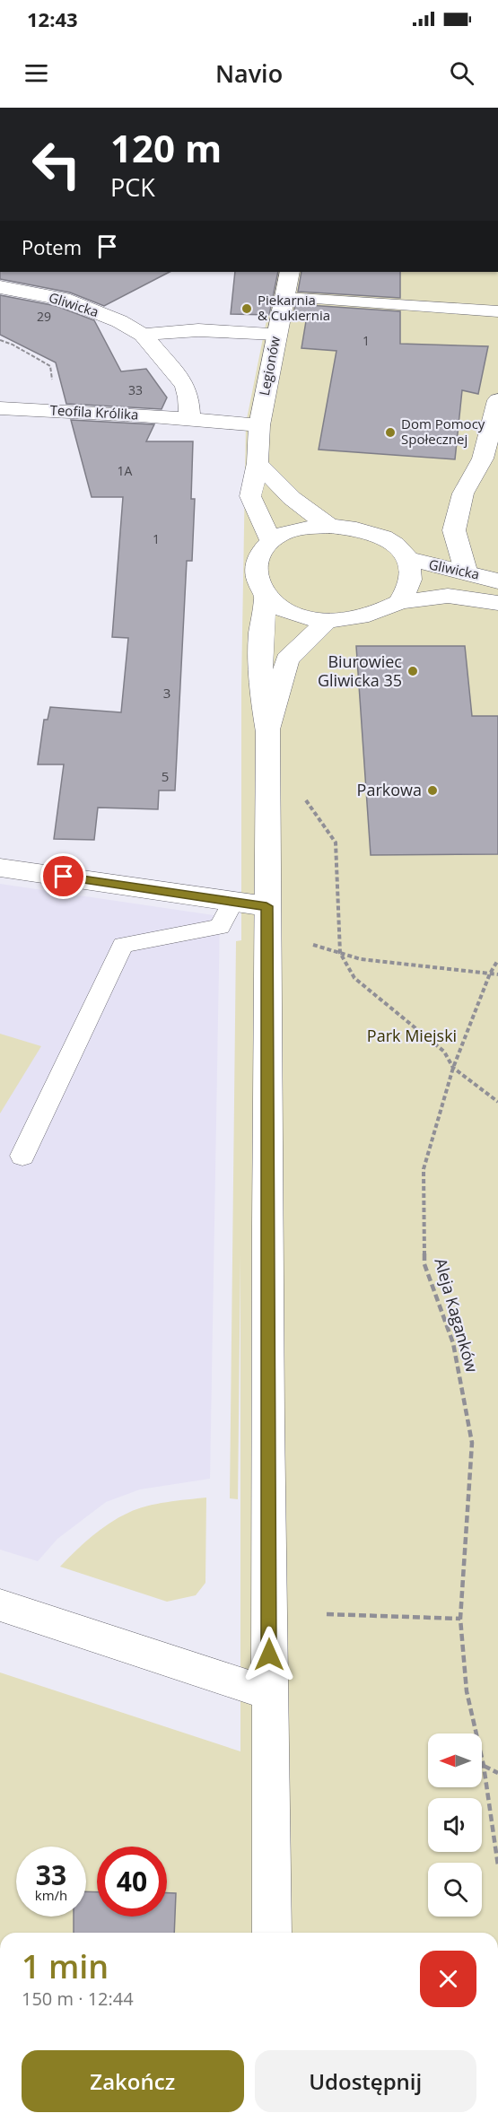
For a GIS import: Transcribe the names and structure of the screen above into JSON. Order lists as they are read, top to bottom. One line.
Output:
{"streets":{"street":["Gliwicka","Legionów","Teofila Królika"],"path":["Aleja Kaganków"]},"crossings":[["Gliwicka","Legionów"],["Gliwicka","Teofila Królika"],["Legionów","Teofila Królika"]],"parks":["Park Miejski"],"places":["Piekarnia & Cukiernia","Dom Pomocy Społecznej","Biurowiec Gliwicka 35","Parkowa"],"house_numbers":["29","1","33","1A","1","3","5"],"north":"left","page":{"status":"12:43","header":"Navio","turn":["120 m","PCK"],"then":"Potem","speed":"33 km/h","limit":"40","heading":["1 min","150 m · 12:44"],"buttons":["Zakończ","Udostępnij"]}}
